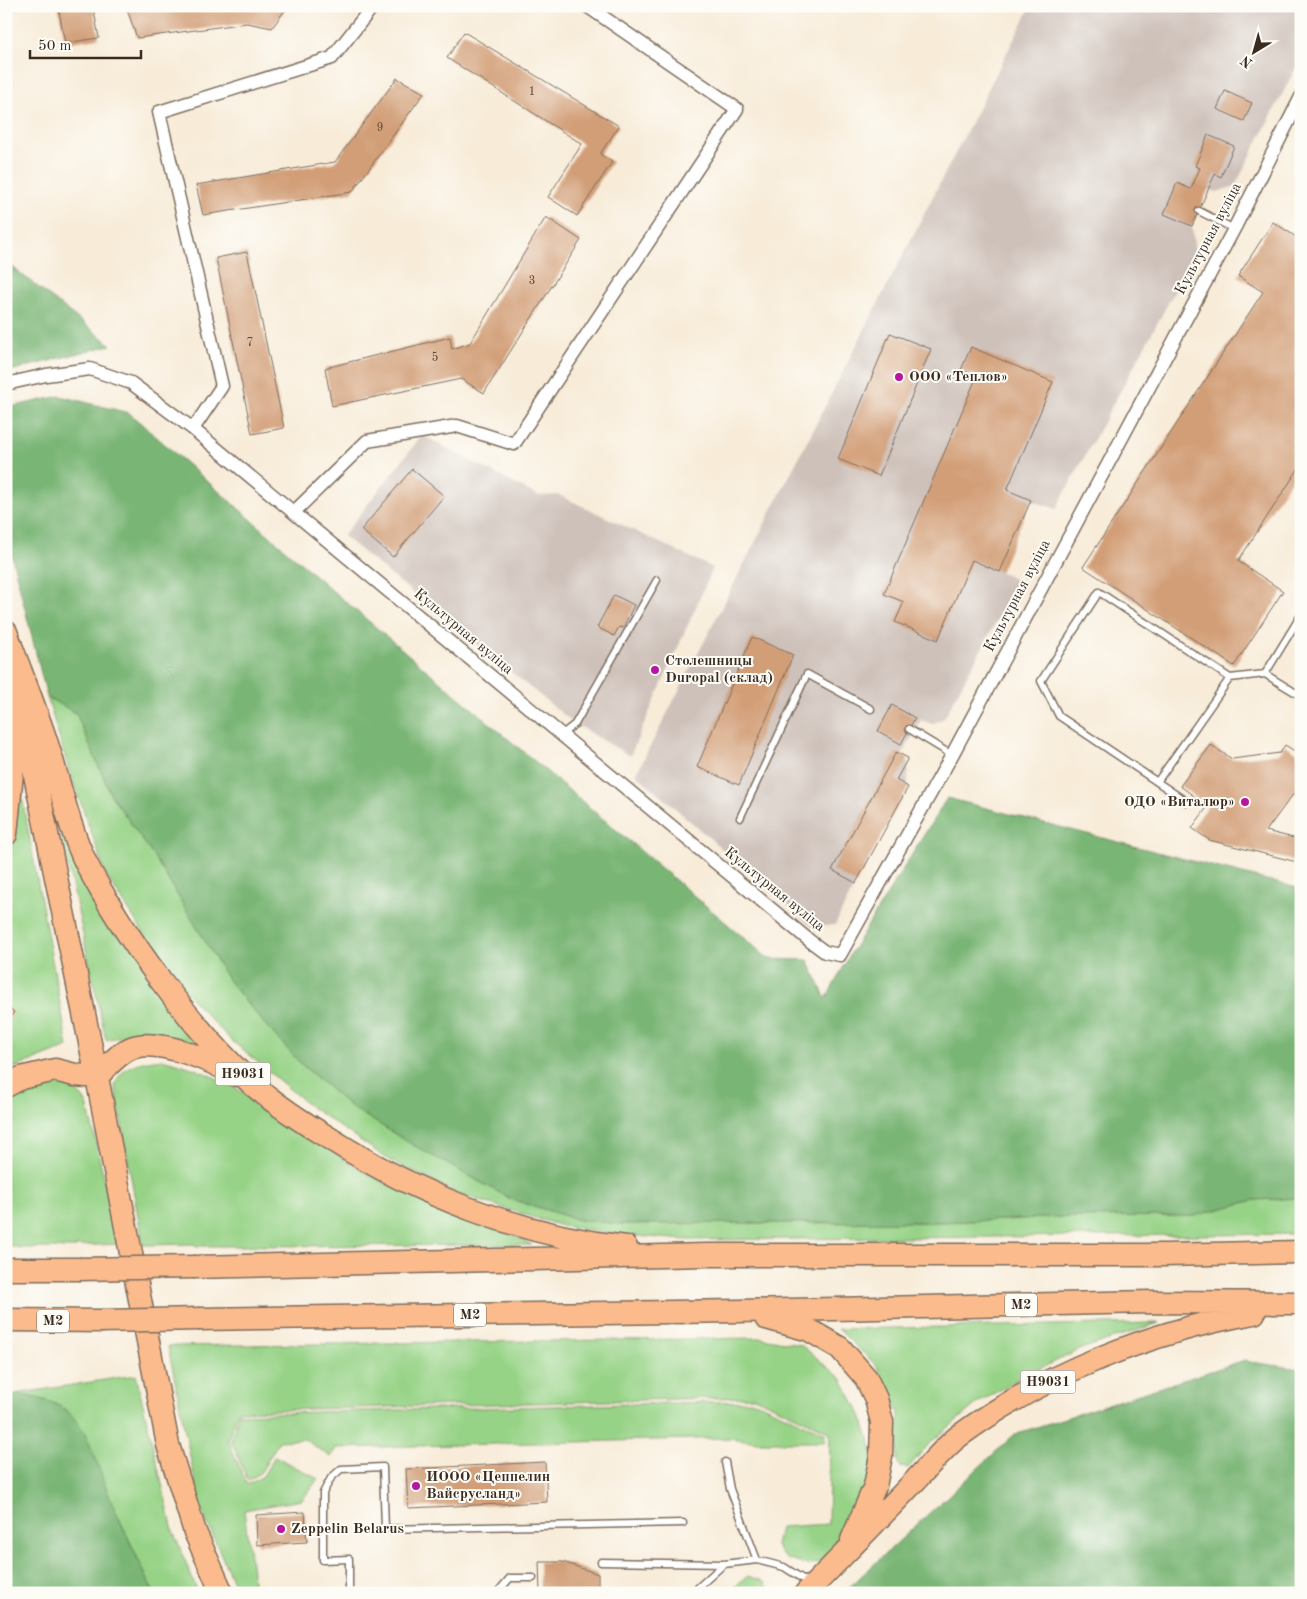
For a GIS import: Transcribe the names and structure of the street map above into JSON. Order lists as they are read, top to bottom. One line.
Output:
{"streets":{"highway":["Н9031","М2"],"street":["Культурная вуліца"]},"crossings":[["Н9031","М2"]],"places":["ООО «Теплов»","Столешницы Duropal (склад)","ОДО «Виталюр»","ИООО «Цеппелин Вайсрусланд»","Zeppelin Belarus"],"house_numbers":["1","9","3","7","5"],"scale_bar":"50 m","north":"bottom left"}
